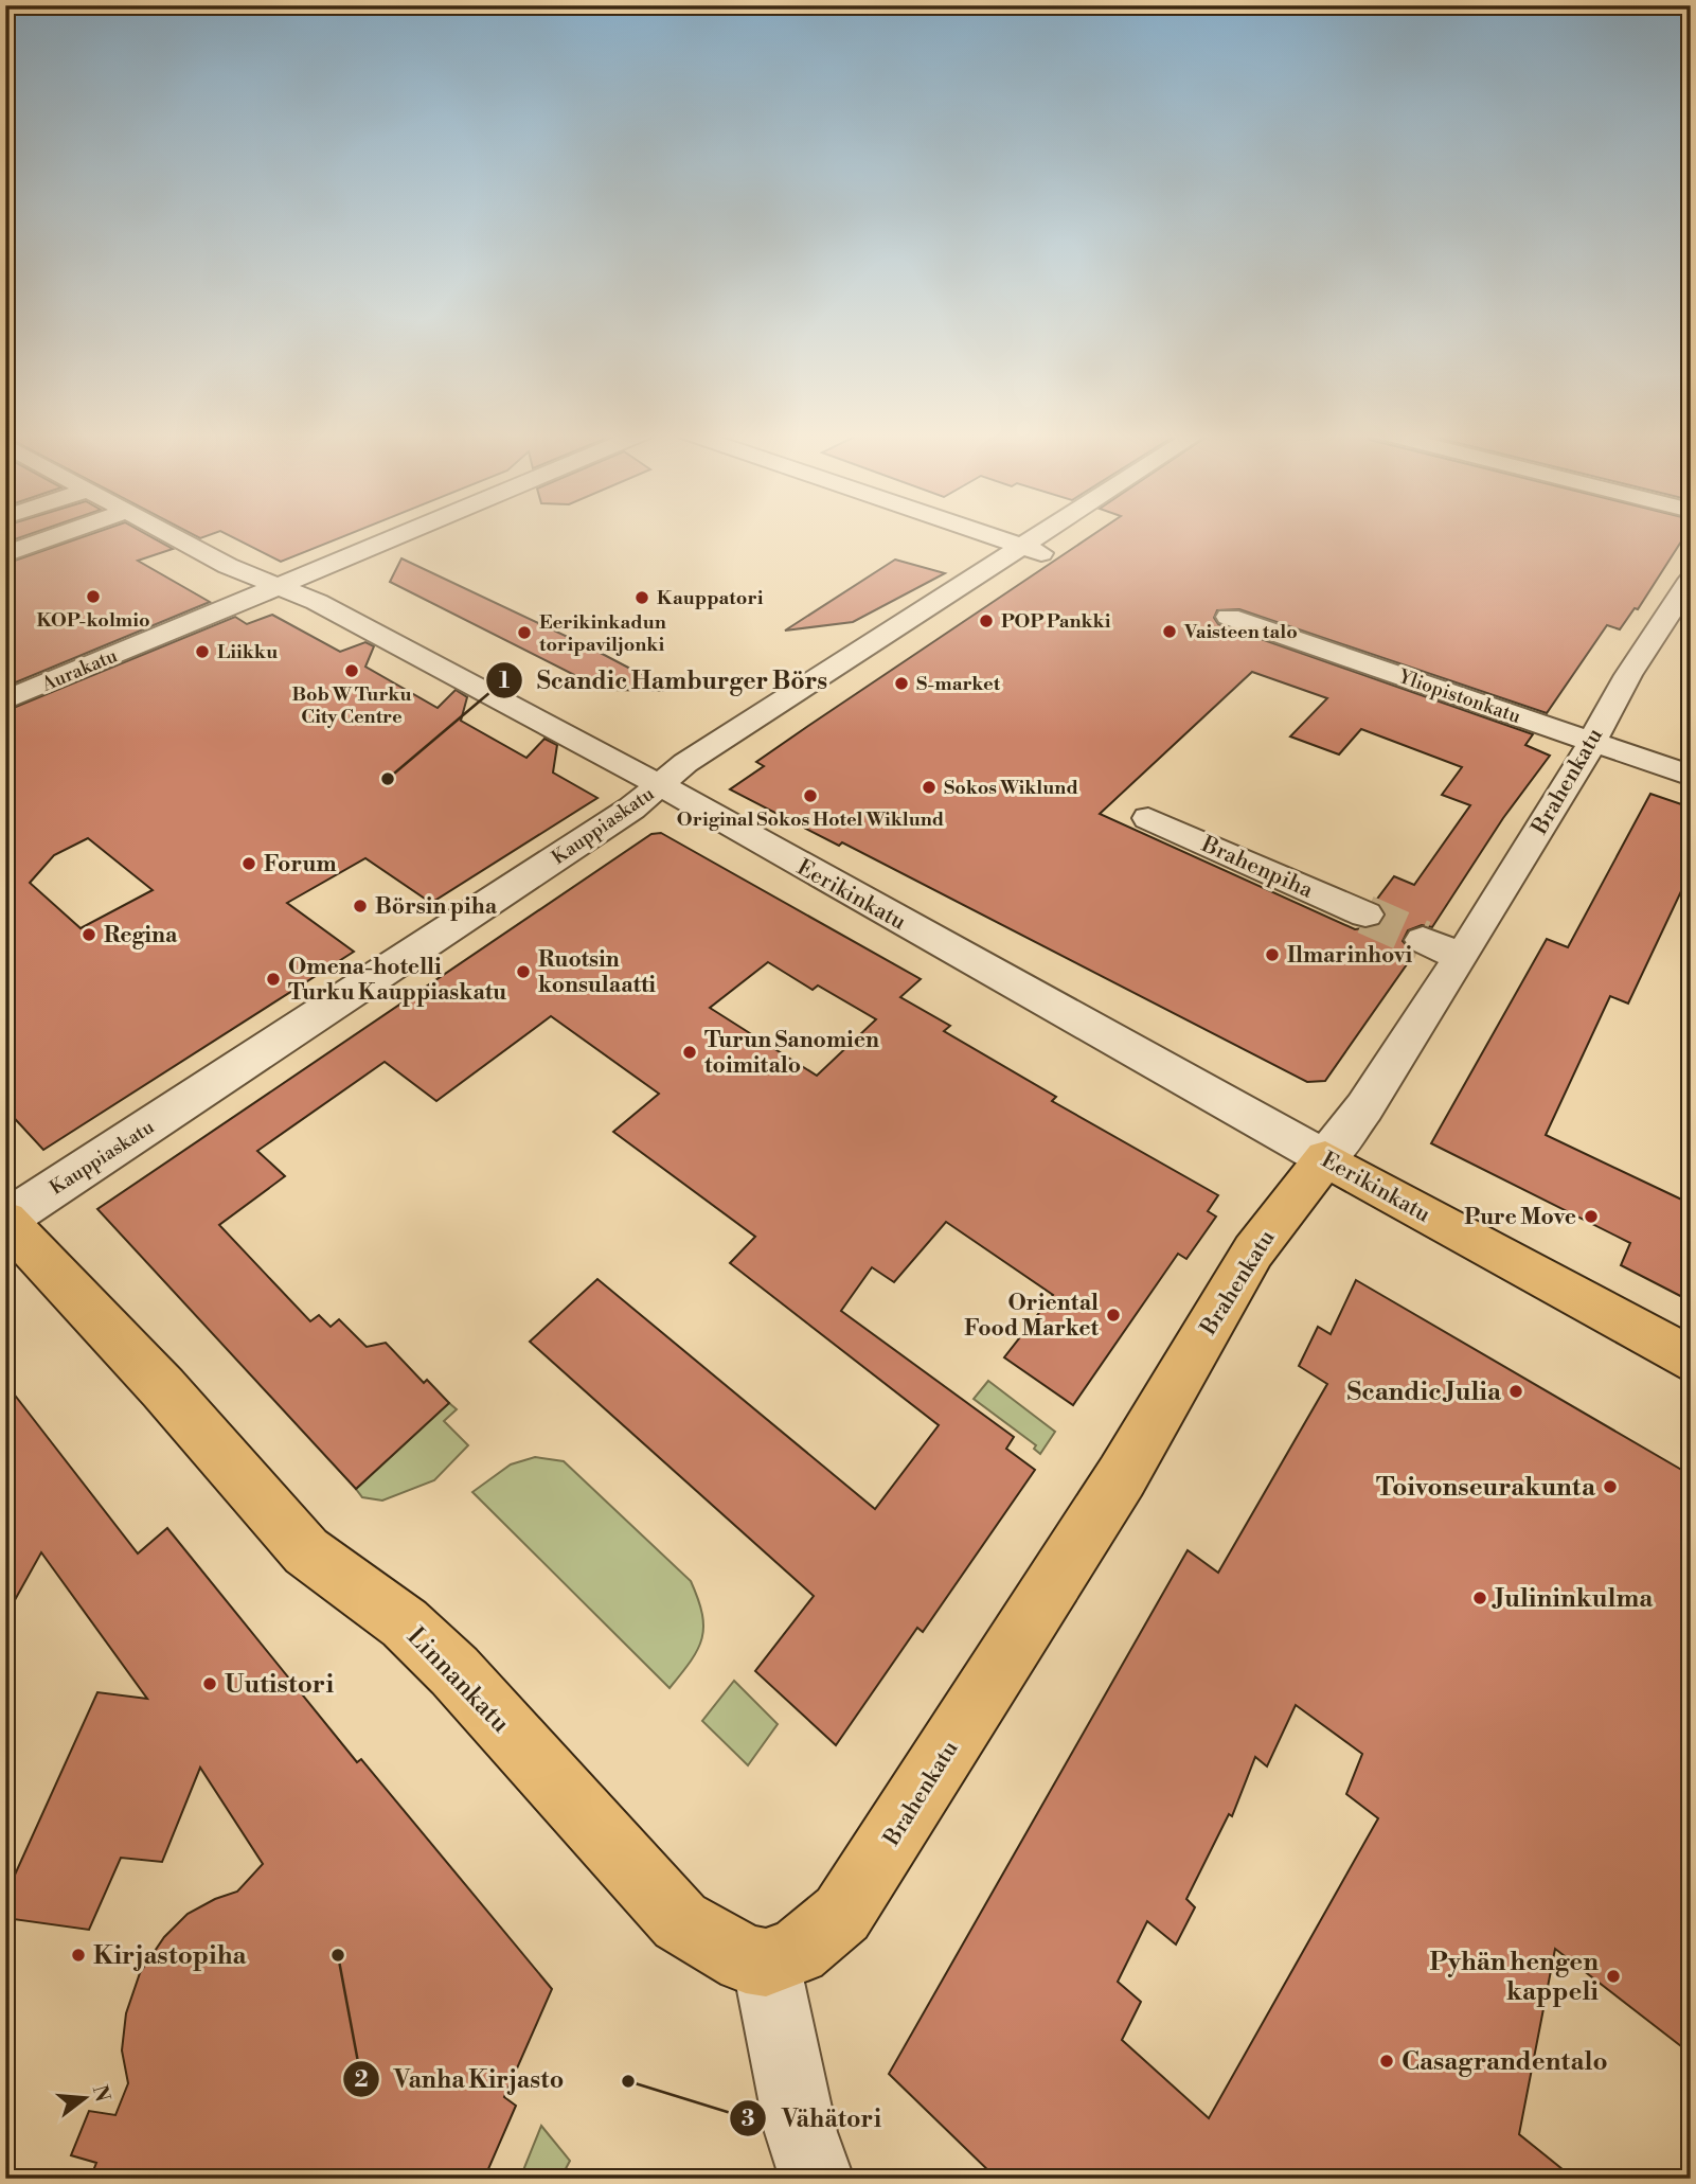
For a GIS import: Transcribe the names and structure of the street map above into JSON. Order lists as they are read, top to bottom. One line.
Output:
{"streets":{"main road":["Brahenkatu","Eerikinkatu","Linnankatu"],"street":["Aurakatu","Yliopistonkatu","Kauppiaskatu","Brahenpiha"]},"crossings":[["Aurakatu","Eerikinkatu"],["Yliopistonkatu","Brahenkatu"],["Brahenkatu","Eerikinkatu"],["Brahenkatu","Linnankatu"],["Kauppiaskatu","Eerikinkatu"],["Kauppiaskatu","Linnankatu"]],"places":["KOP-kolmio","Kauppatori","POP Pankki","Vaisteen talo","Eerikinkadun toripaviljonki","Liikku","Bob W Turku City Centre","S-market","Scandic Hamburger Börs","Sokos Wiklund","Original Sokos Hotel Wiklund","Forum","Börsin piha","Regina","Ilmarinhovi","Ruotsin konsulaatti","Omena-hotelli Turku Kauppiaskatu","Turun Sanomien toimitalo","Pure Move","Oriental Food Market","Scandic Julia","Toivonseurakunta","Julininkulma","Uutistori","Kirjastopiha","Vanha Kirjasto","Pyhän hengen kappeli","Casagrandentalo","Vähätori"],"north":"right"}
